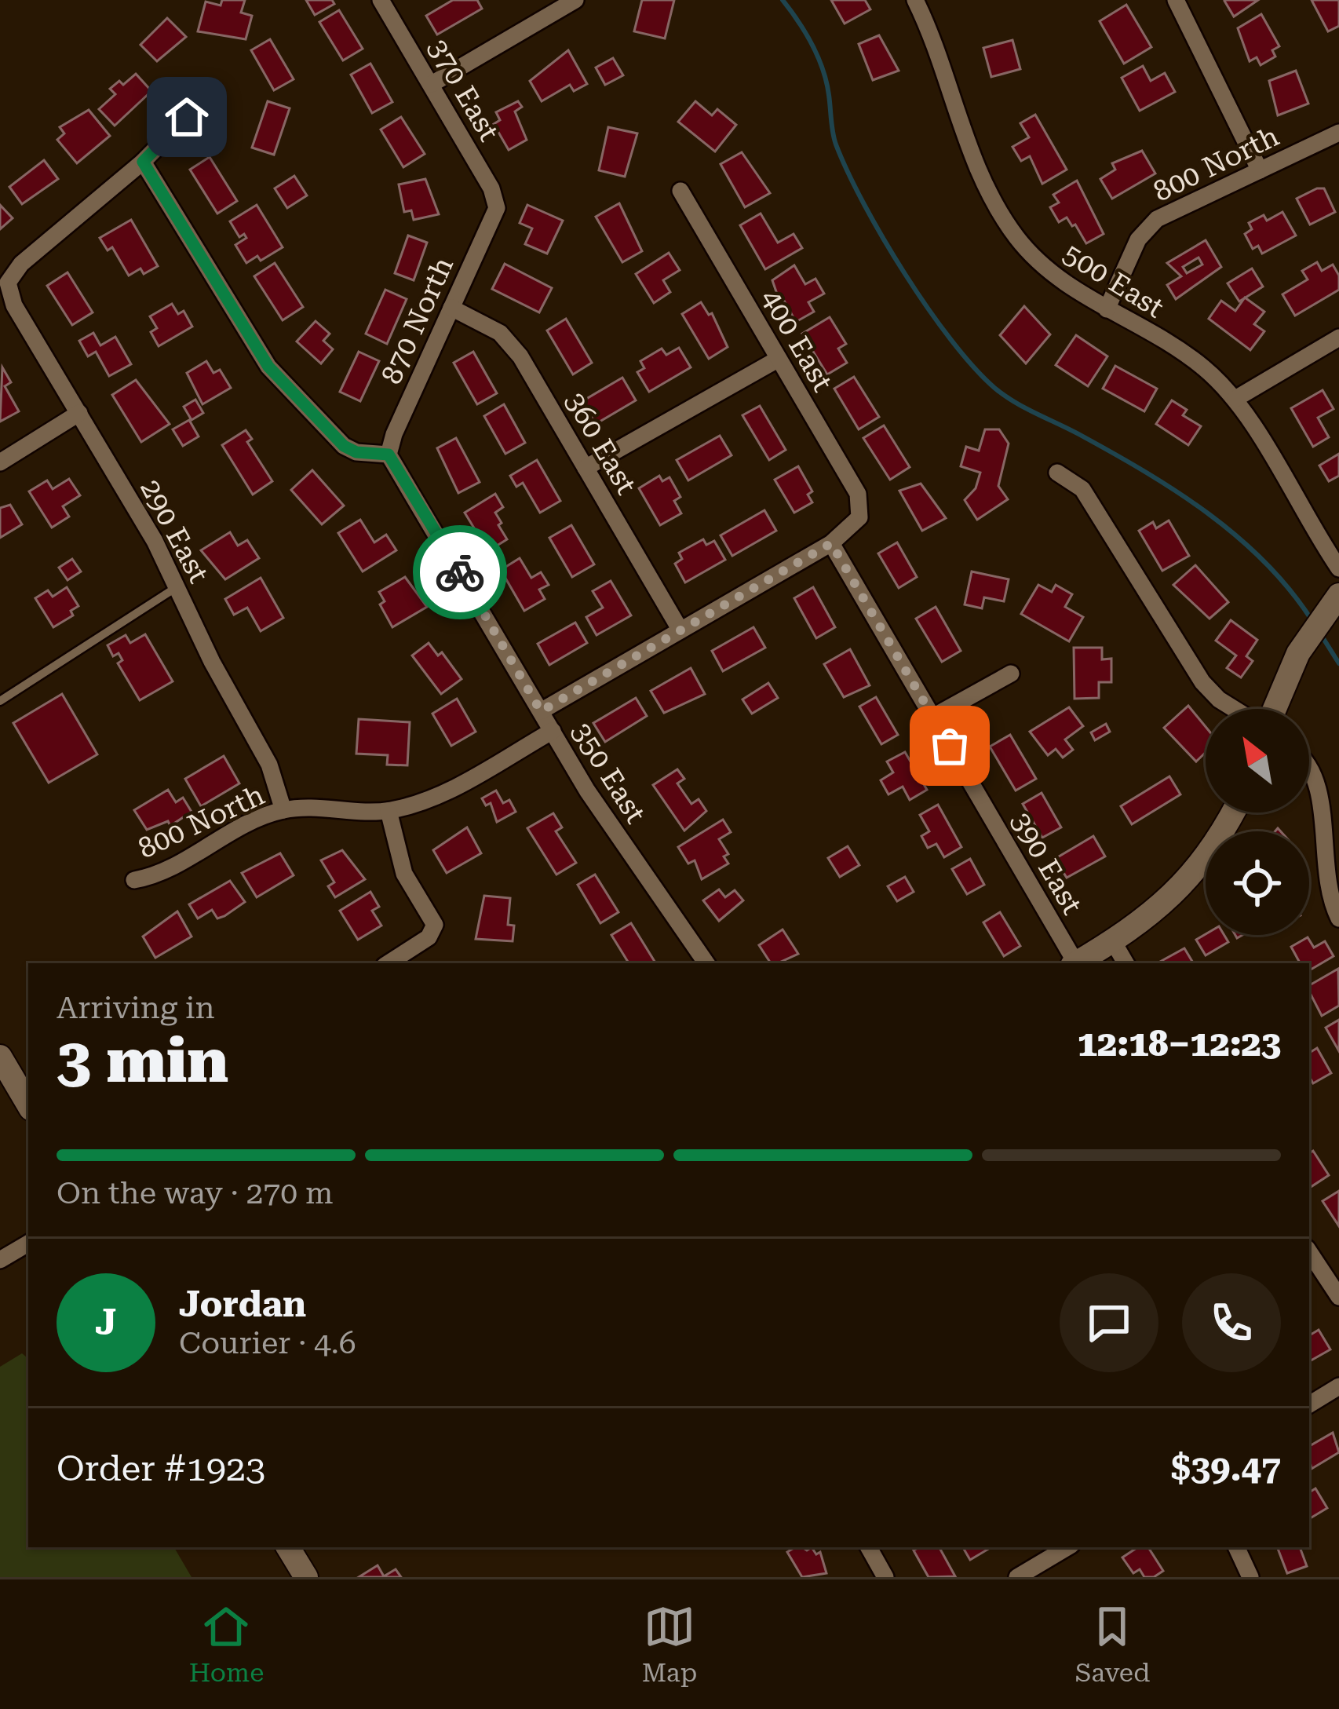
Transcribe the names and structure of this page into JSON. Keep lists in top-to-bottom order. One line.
{"streets":{"street":["370 East","800 North","500 East","870 North","400 East","360 East","290 East","350 East","390 East"]},"crossings":[["370 East","870 North"],["800 North","500 East"],["800 North","290 East"],["800 North","350 East"],["870 North","360 East"],["870 North","350 East"],["400 East","390 East"]],"north":"top left","page":{"heading":["3 min","Arriving in","12:18–12:23"],"panel":["Jordan","Courier · 4.6","Order #1923","$39.47"],"bar":"On the way · 270 m","round":"J","tabs":["Home","Map","Saved"]}}
